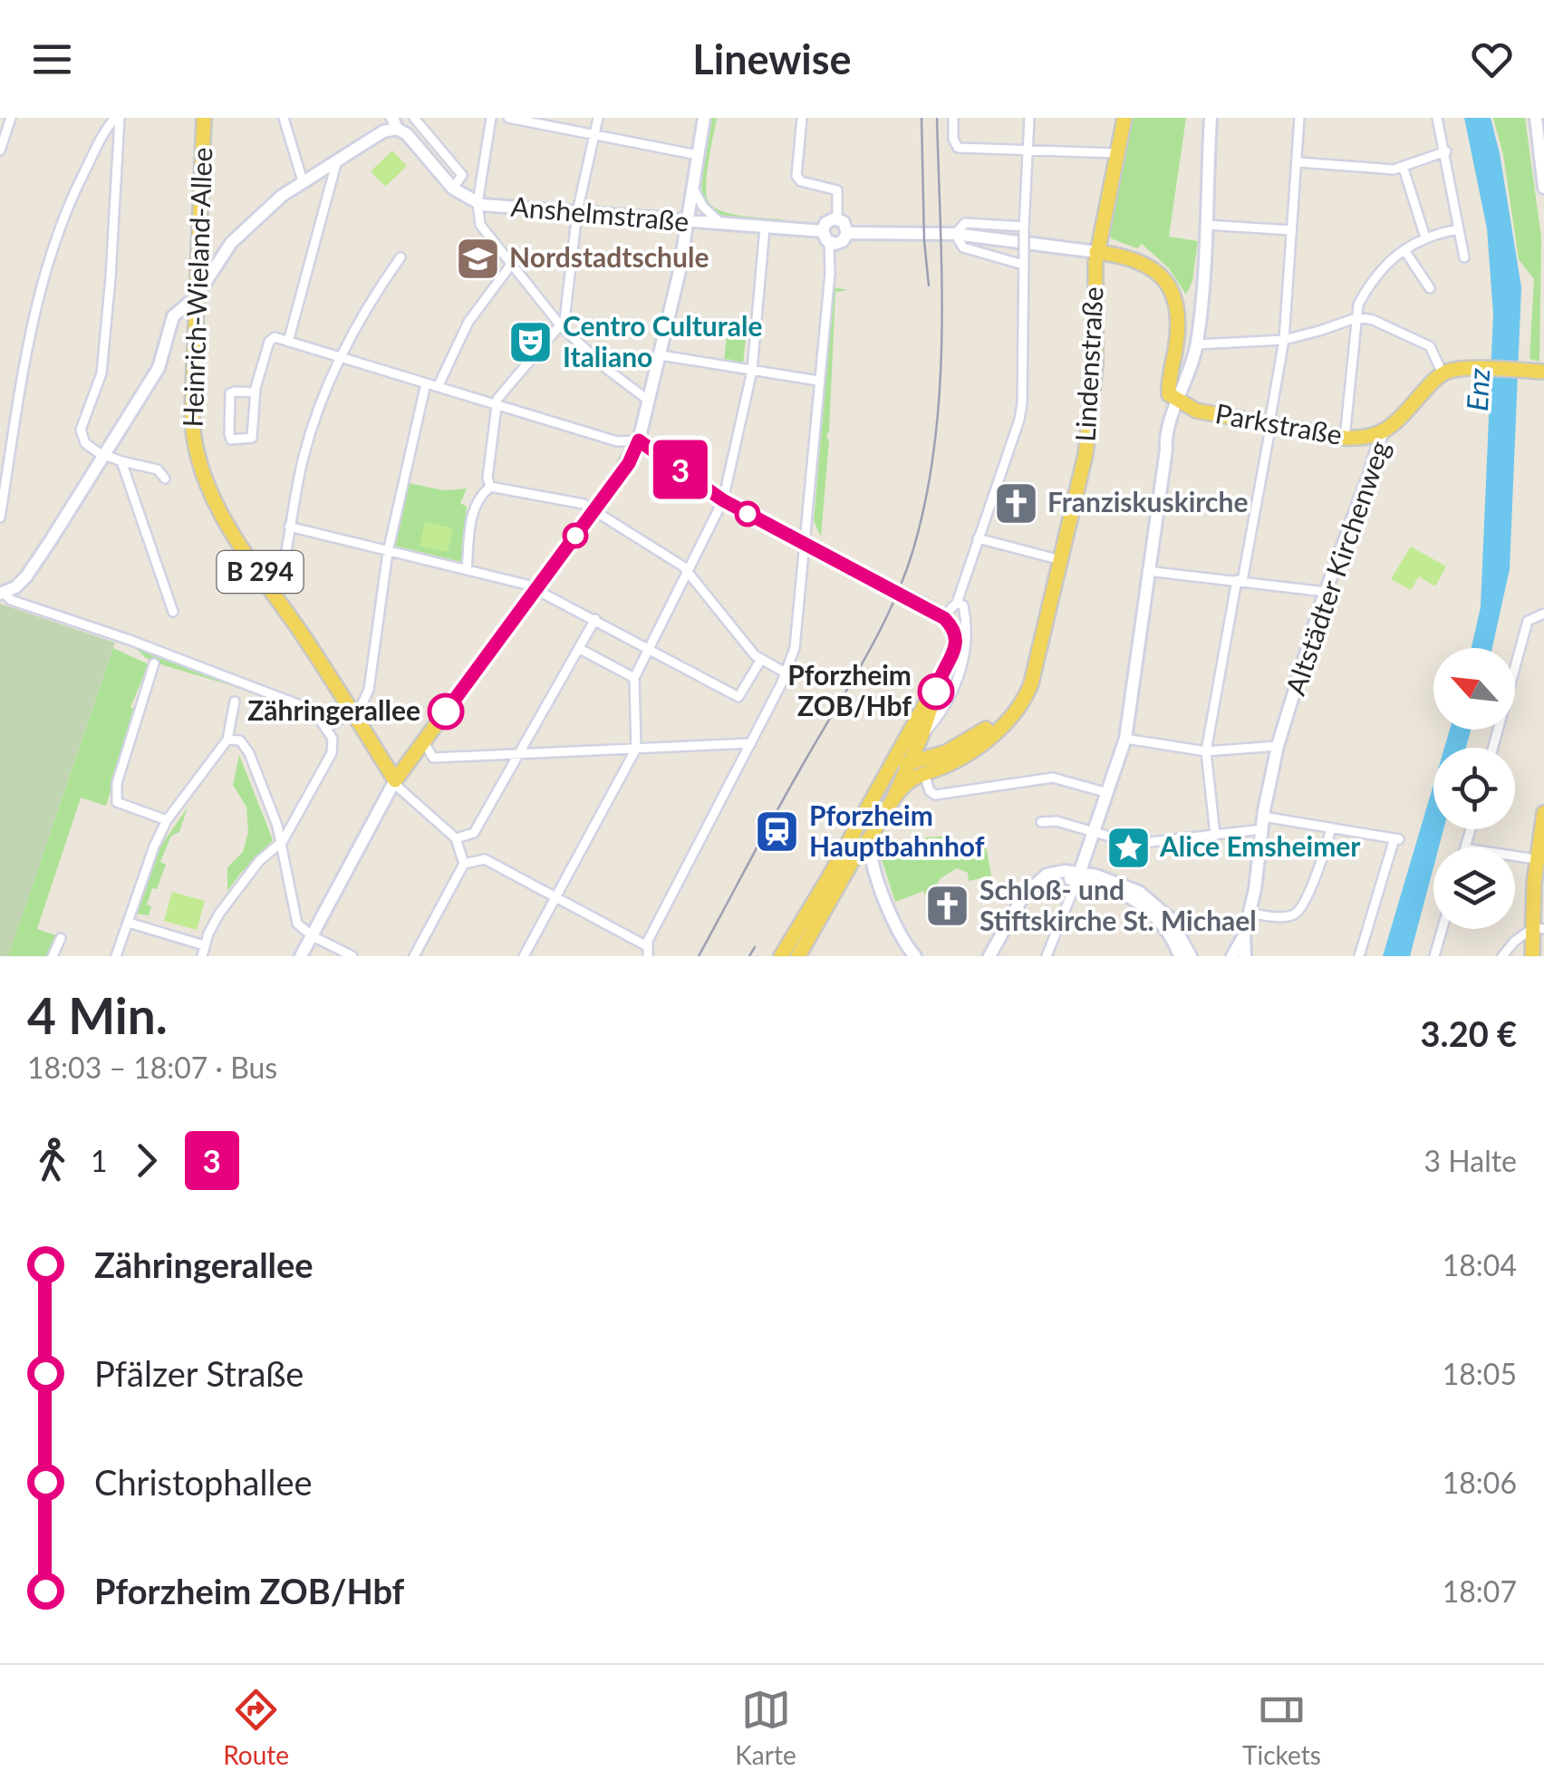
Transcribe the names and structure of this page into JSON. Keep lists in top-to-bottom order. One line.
{"streets":{"main road":["Anshelmstraße","Heinrich-Wieland-Allee","Lindenstraße","Parkstraße","Altstädter Kirchenweg","B 294"]},"crossings":[["Anshelmstraße","Lindenstraße"],["Anshelmstraße","Parkstraße"],["Lindenstraße","Parkstraße"],["Parkstraße","Altstädter Kirchenweg"]],"water":["Enz"],"places":{"school or university":["Nordstadtschule"],"theatre":["Centro Culturale Italiano"],"church":["Franziskuskirche","Schloß- und Stiftskirche St. Michael"],"other":["Pforzheim ZOB/Hbf","Zähringerallee"],"station":["Pforzheim Hauptbahnhof"],"place":["Alice Emsheimer"]},"lines":["bus line 3"],"north":"top left","page":{"header":"Linewise","on_map":"3","heading":["4 Min.","18:03 – 18:07 · Bus","3.20 €"],"legs":["1","3","3 Halte"],"list":[{"name":"Zähringerallee","value":"18:04"},{"name":"Pfälzer Straße","value":"18:05"},{"name":"Christophallee","value":"18:06"},{"name":"Pforzheim ZOB/Hbf","value":"18:07"}],"tabs":["Route","Karte","Tickets"]}}
